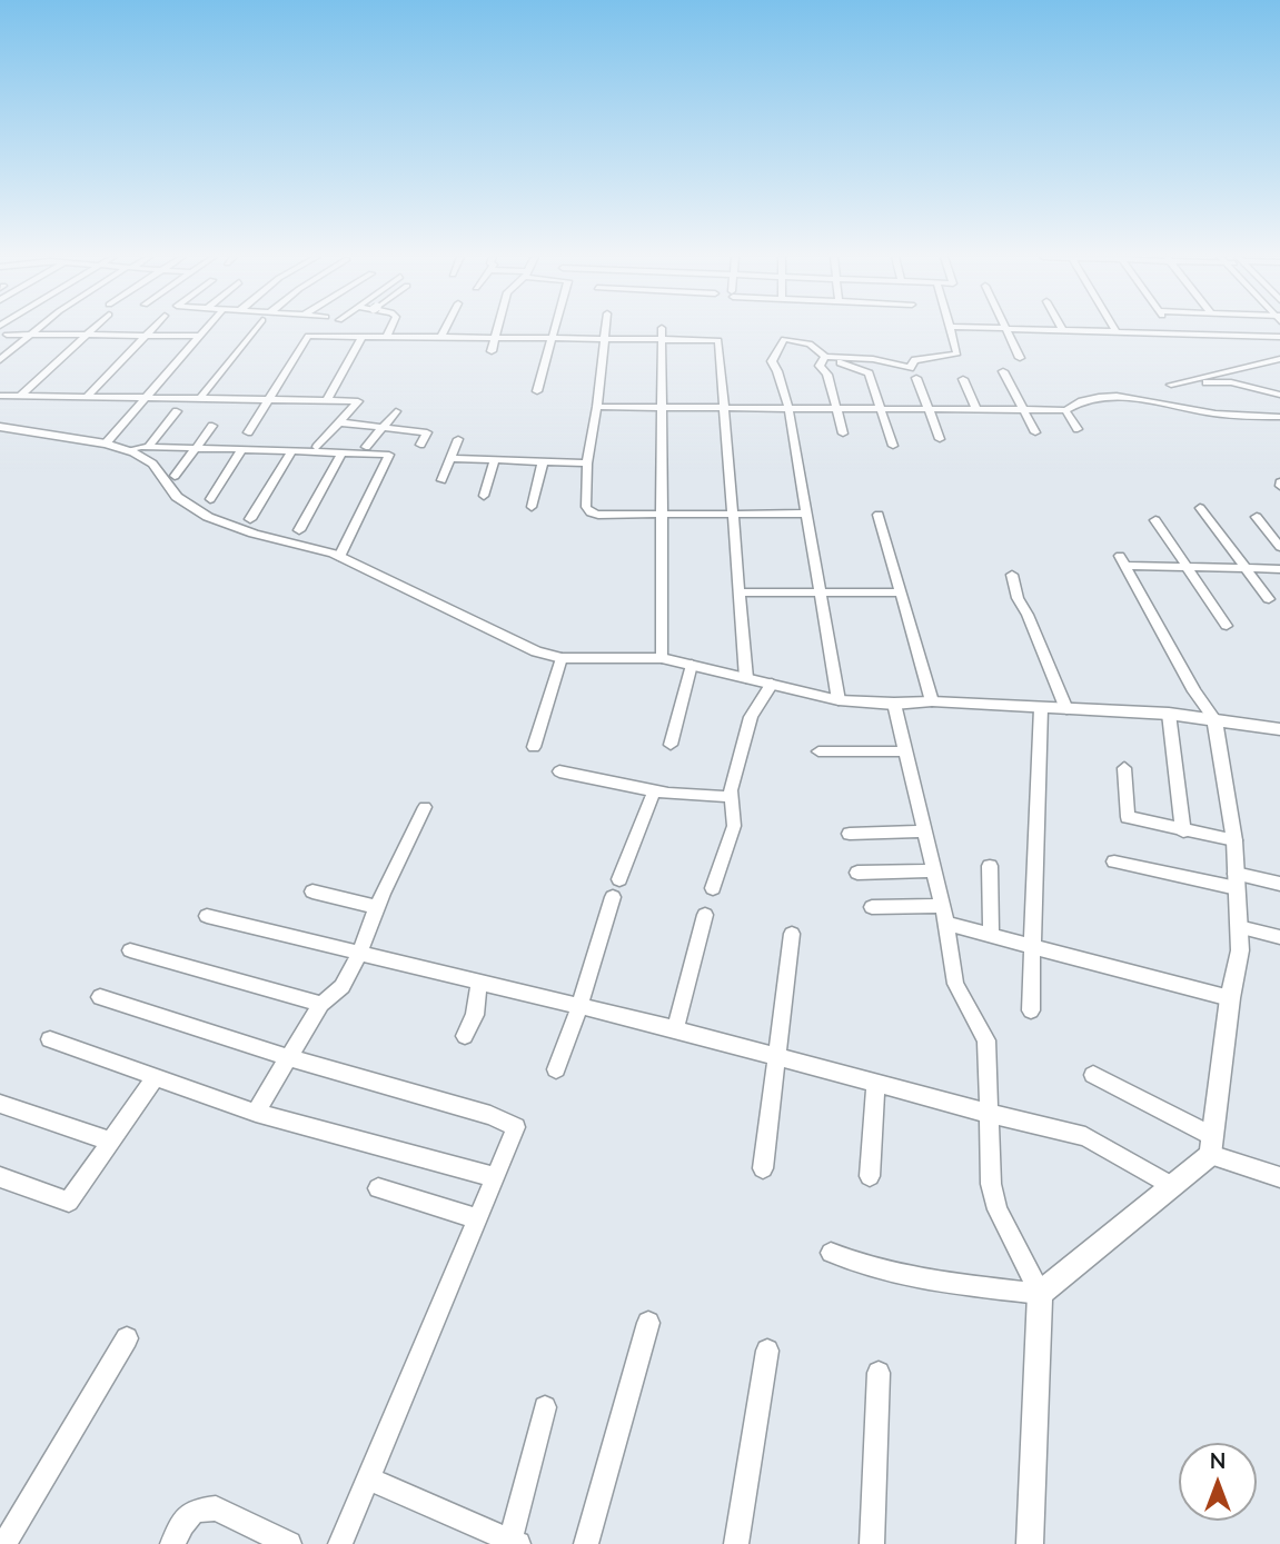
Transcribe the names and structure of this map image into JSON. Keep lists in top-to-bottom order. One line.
{"north":"top"}
